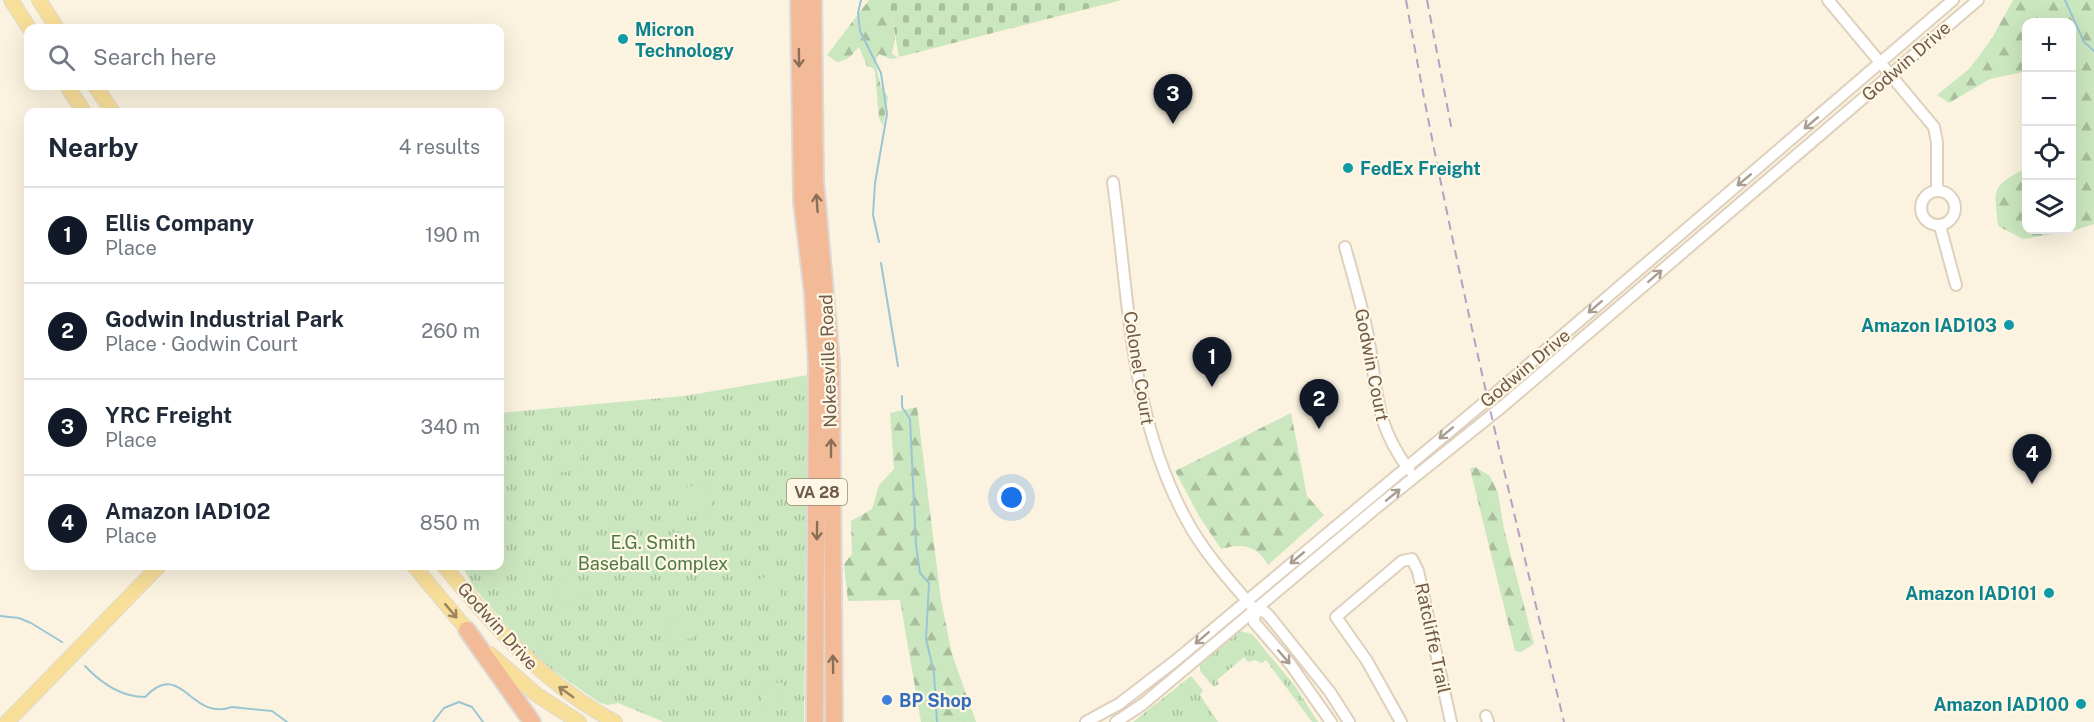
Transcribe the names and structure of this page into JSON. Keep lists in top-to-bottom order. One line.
{"streets":{"highway":["Nokesville Road","VA 28"],"main road":["Godwin Drive"],"street":["Godwin Court","Colonel Court","Ratcliffe Trail"]},"crossings":[["Godwin Drive","Godwin Court"],["Godwin Drive","Colonel Court"]],"parks":["E.G. Smith Baseball Complex"],"places":["Micron Technology","FedEx Freight","Amazon IAD103","Amazon IAD101","BP Shop","Amazon IAD100"],"page":{"map_buttons":["+","−"],"search":"Search here","pins":["3","1","2","4"],"heading":["Nearby","4 results"],"list":[{"mark":"1","name":"Ellis Company","note":"Place","value":"190 m"},{"mark":"2","name":"Godwin Industrial Park","note":"Place · Godwin Court","value":"260 m"},{"mark":"3","name":"YRC Freight","note":"Place","value":"340 m"},{"mark":"4","name":"Amazon IAD102","note":"Place","value":"850 m"}]}}
